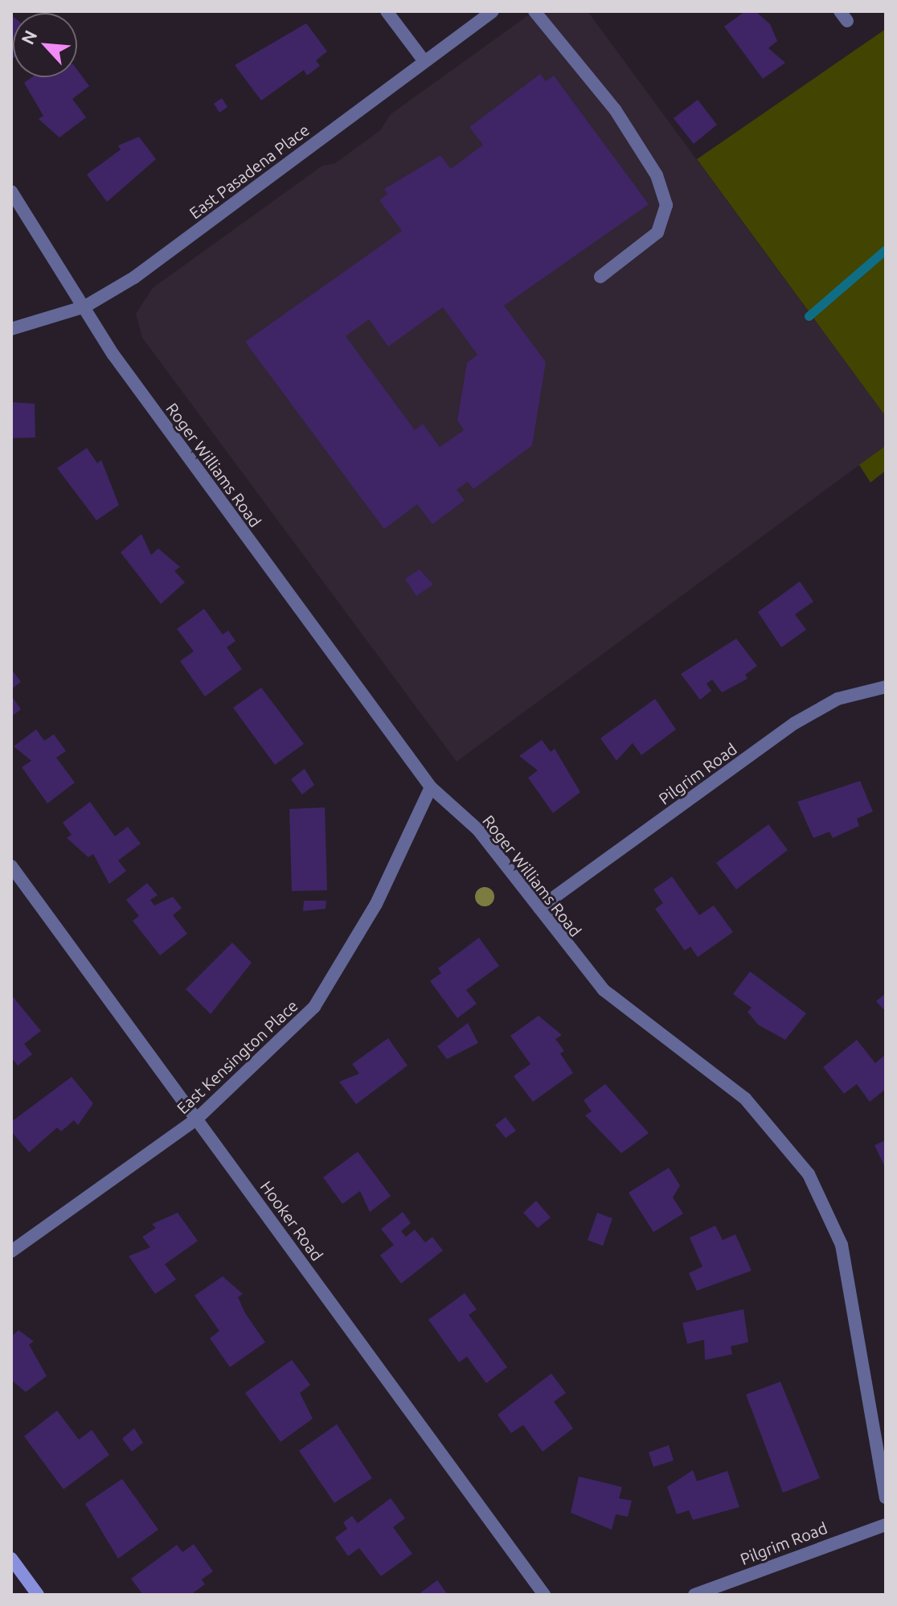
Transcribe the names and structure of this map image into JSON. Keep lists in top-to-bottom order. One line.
{"streets":{"street":["East Pasadena Place","Roger Williams Road","Pilgrim Road","East Kensington Place","Hooker Road"]},"crossings":[["East Pasadena Place","Roger Williams Road"],["Roger Williams Road","Pilgrim Road"],["Roger Williams Road","East Kensington Place"],["East Kensington Place","Hooker Road"]],"north":"top left"}
